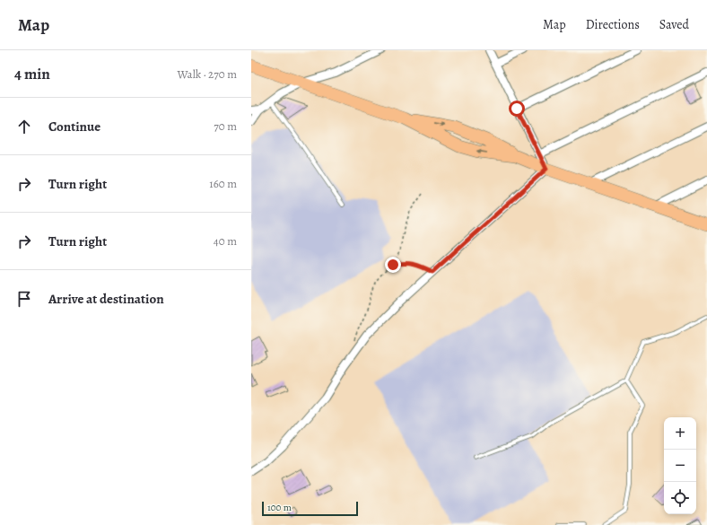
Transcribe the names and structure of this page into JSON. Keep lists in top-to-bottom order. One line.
{"scale_bar":"100 m","page":{"header":"Map","nav":["Map","Directions","Saved"],"heading":["4 min","Walk · 270 m"],"list":[["Continue","70 m"],["Turn right","160 m"],["Turn right","40 m"],"Arrive at destination"],"map_buttons":["+","−"],"scale":"100 m"}}
